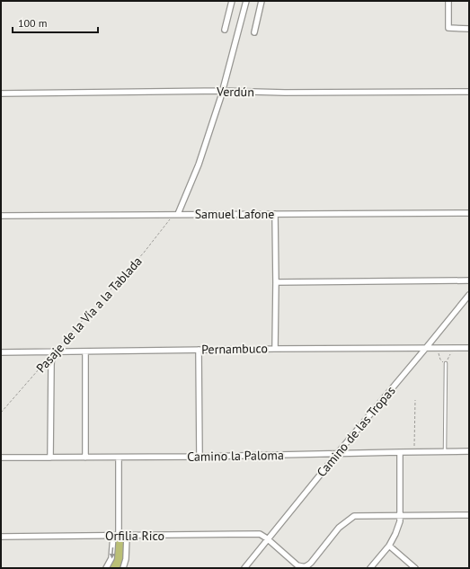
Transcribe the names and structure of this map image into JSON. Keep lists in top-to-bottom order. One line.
{"streets":{"street":["Verdún","Samuel Lafone","Pernambuco","Camino de las Tropas","Camino la Paloma","Orfilia Rico"],"path":["Pasaje de la Vía a la Tablada"]},"crossings":[["Samuel Lafone","Pasaje de la Vía a la Tablada"],["Pasaje de la Vía a la Tablada","Pernambuco"],["Pernambuco","Camino de las Tropas"],["Camino de las Tropas","Camino la Paloma"],["Camino de las Tropas","Orfilia Rico"]],"scale_bar":"100 m"}
